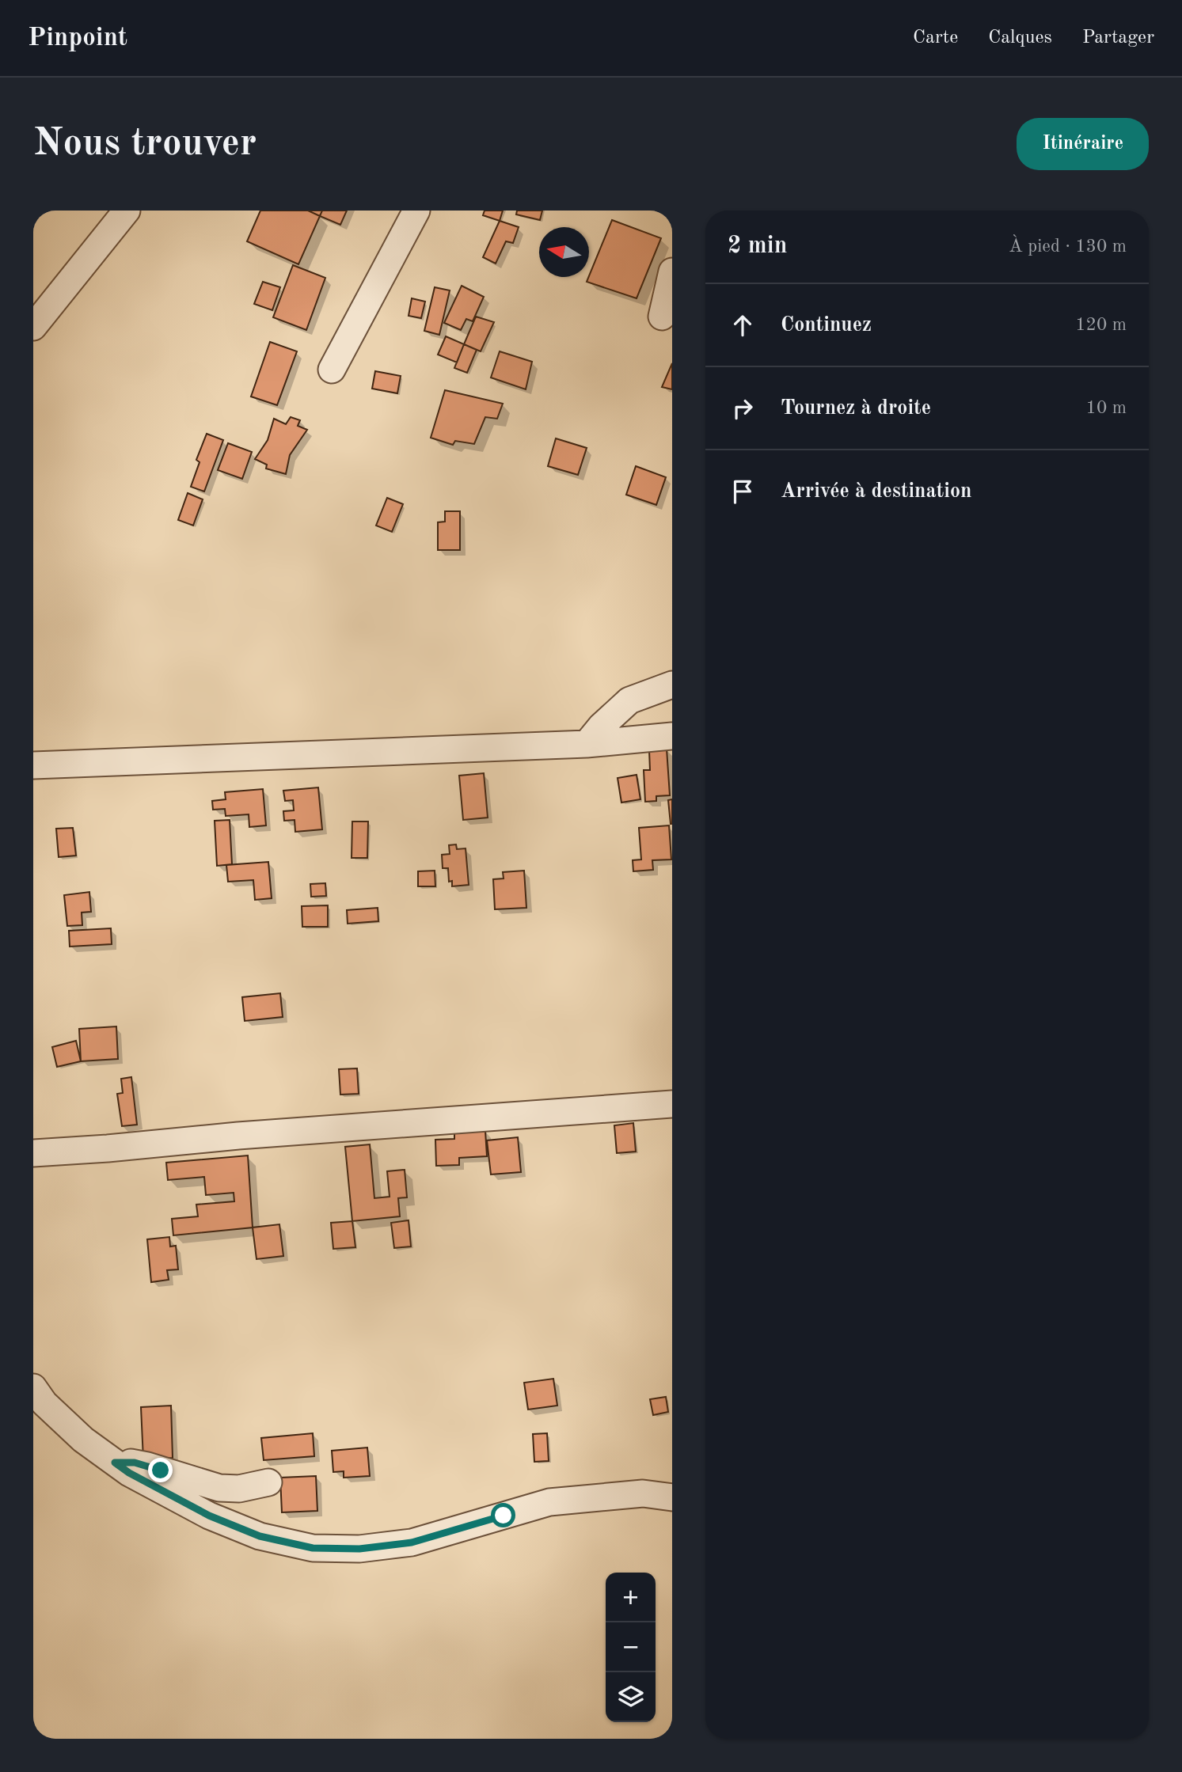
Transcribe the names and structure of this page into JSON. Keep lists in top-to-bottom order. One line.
{"north":"left","page":{"header":"Pinpoint","nav":["Carte","Calques","Partager"],"buttons":"Itinéraire","title":"Nous trouver","heading":["2 min","À pied · 130 m"],"list":[["Continuez","120 m"],["Tournez à droite","10 m"],"Arrivée à destination"],"map_buttons":["+","−"]}}
